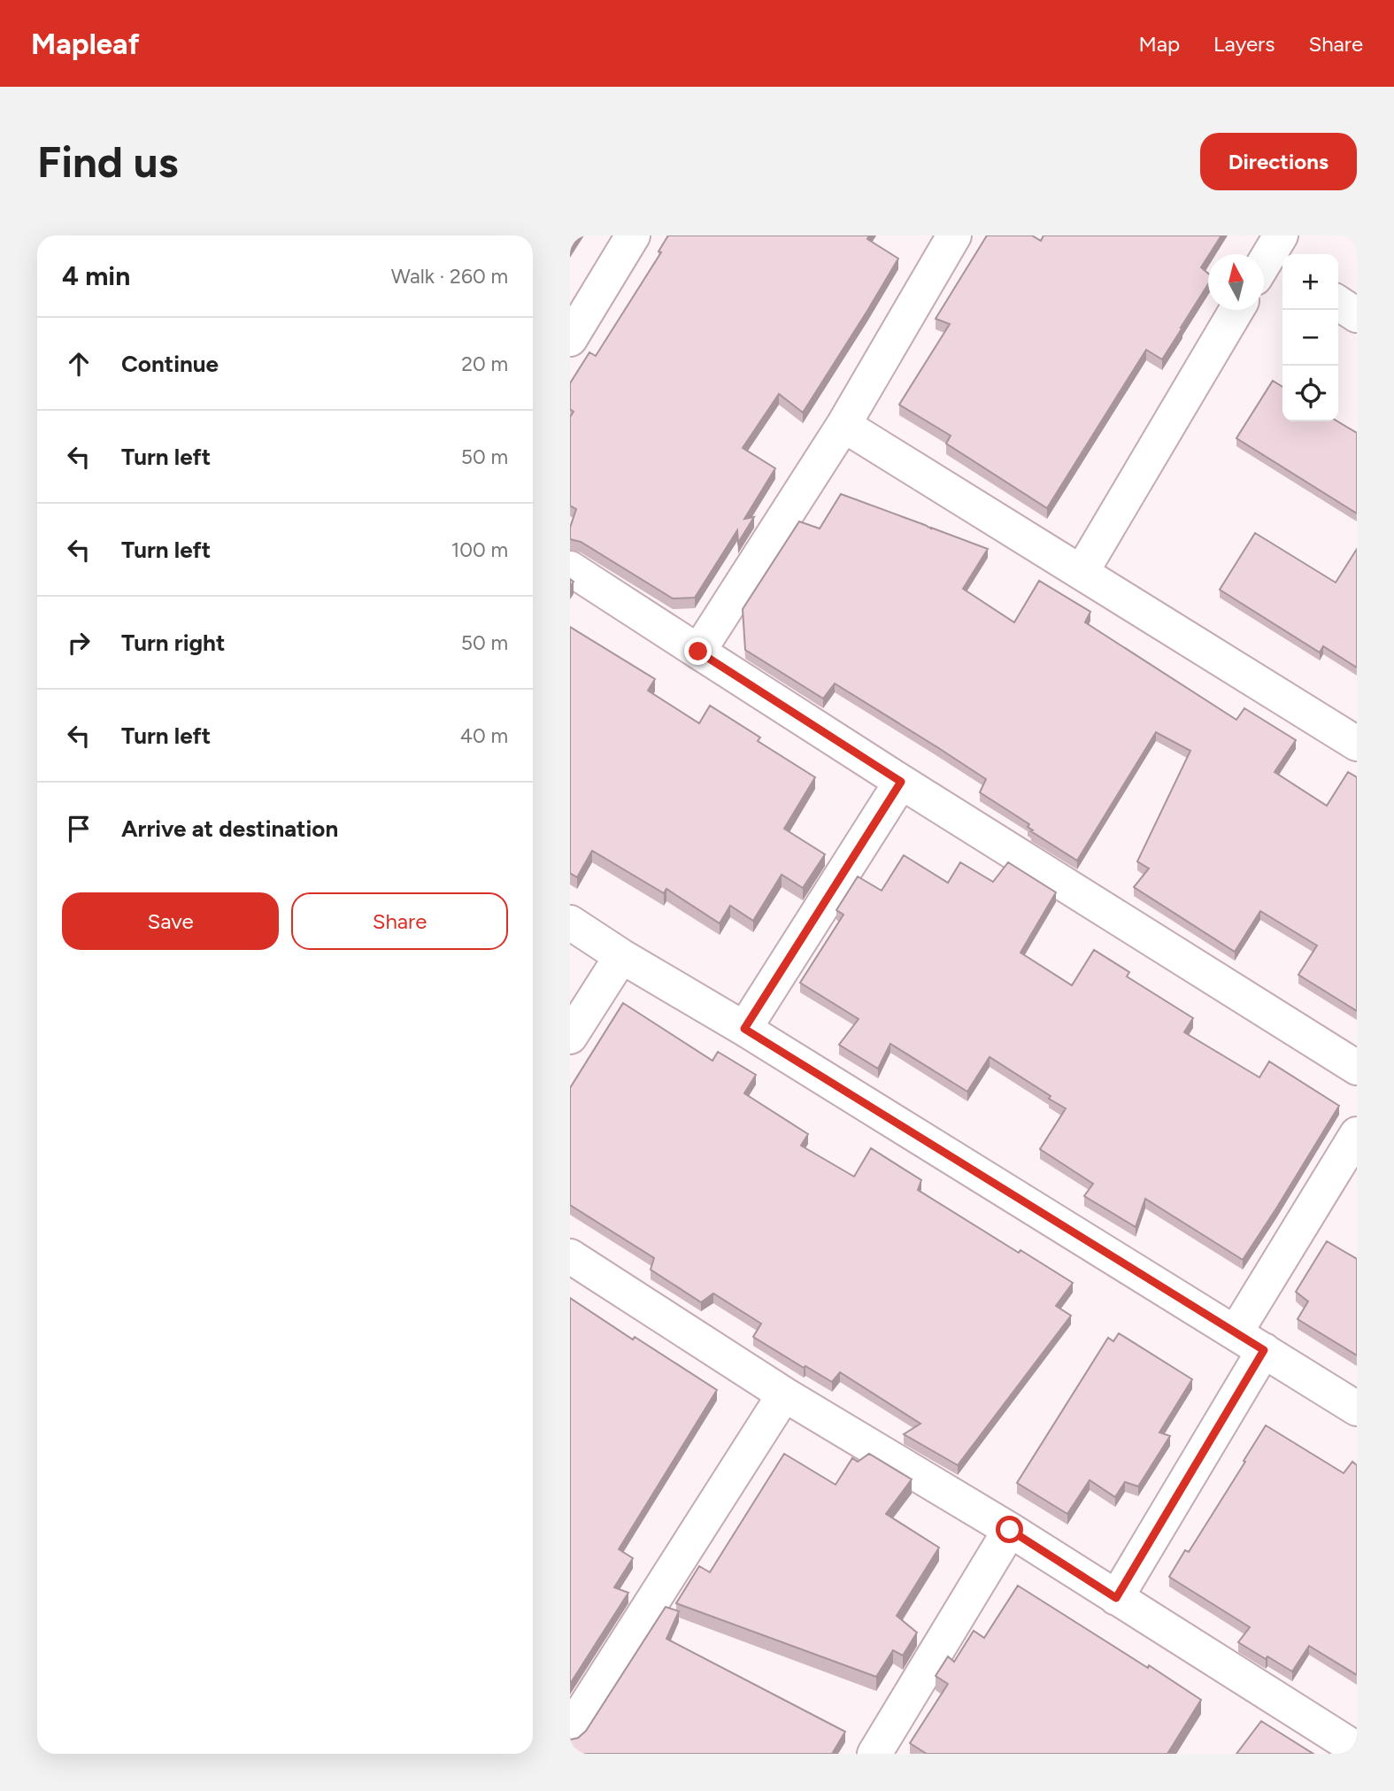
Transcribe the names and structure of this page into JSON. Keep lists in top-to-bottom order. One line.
{"north":"top","page":{"header":"Mapleaf","nav":["Map","Layers","Share"],"buttons":["Directions",["Save","Share"]],"title":"Find us","heading":["4 min","Walk · 260 m"],"map_buttons":["+","−"],"list":[["Continue","20 m"],["Turn left","50 m"],["Turn left","100 m"],["Turn right","50 m"],["Turn left","40 m"],"Arrive at destination"]}}
